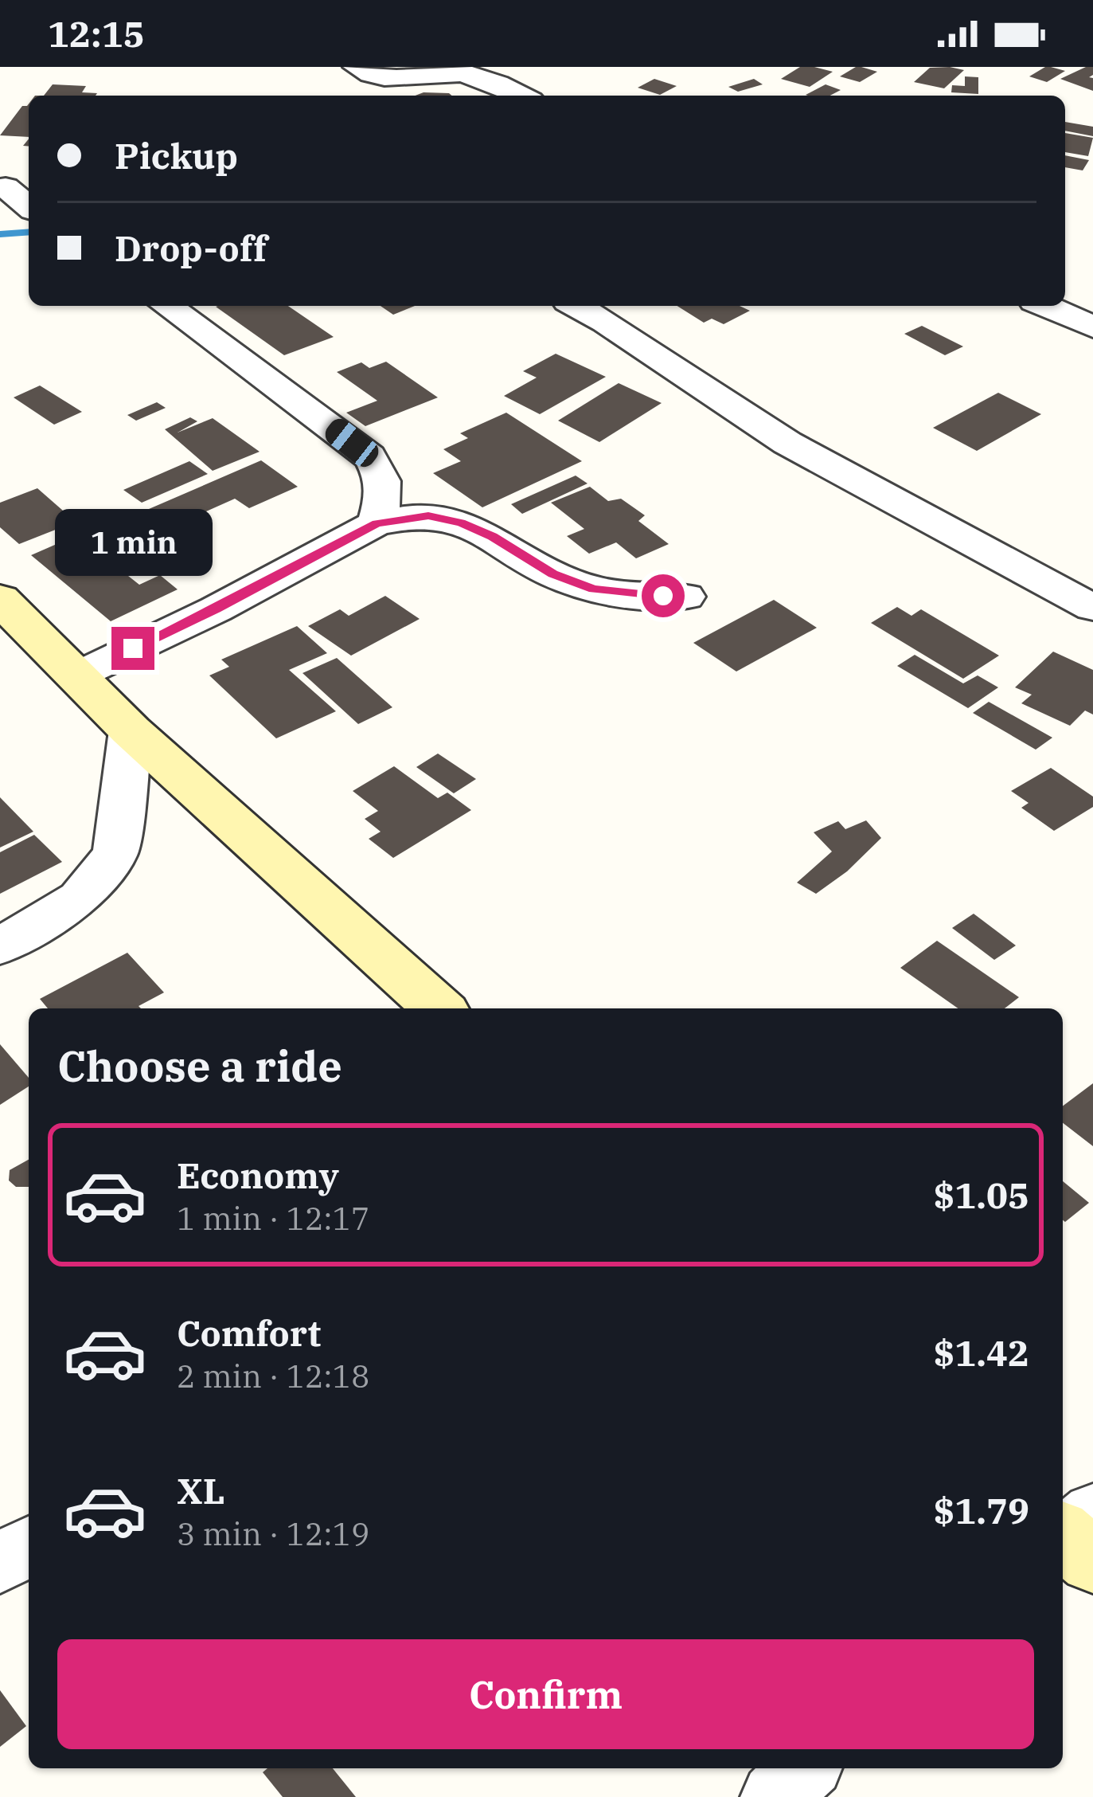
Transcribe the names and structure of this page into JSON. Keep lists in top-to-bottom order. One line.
{"page":{"status":"12:15","banner":["Pickup","Drop-off"],"bubble":"1 min","heading":"Choose a ride","list":[{"name":"Economy","note":"1 min · 12:17","value":"$1.05"},{"name":"Comfort","note":"2 min · 12:18","value":"$1.42"},{"name":"XL","note":"3 min · 12:19","value":"$1.79"}],"buttons":"Confirm"}}
